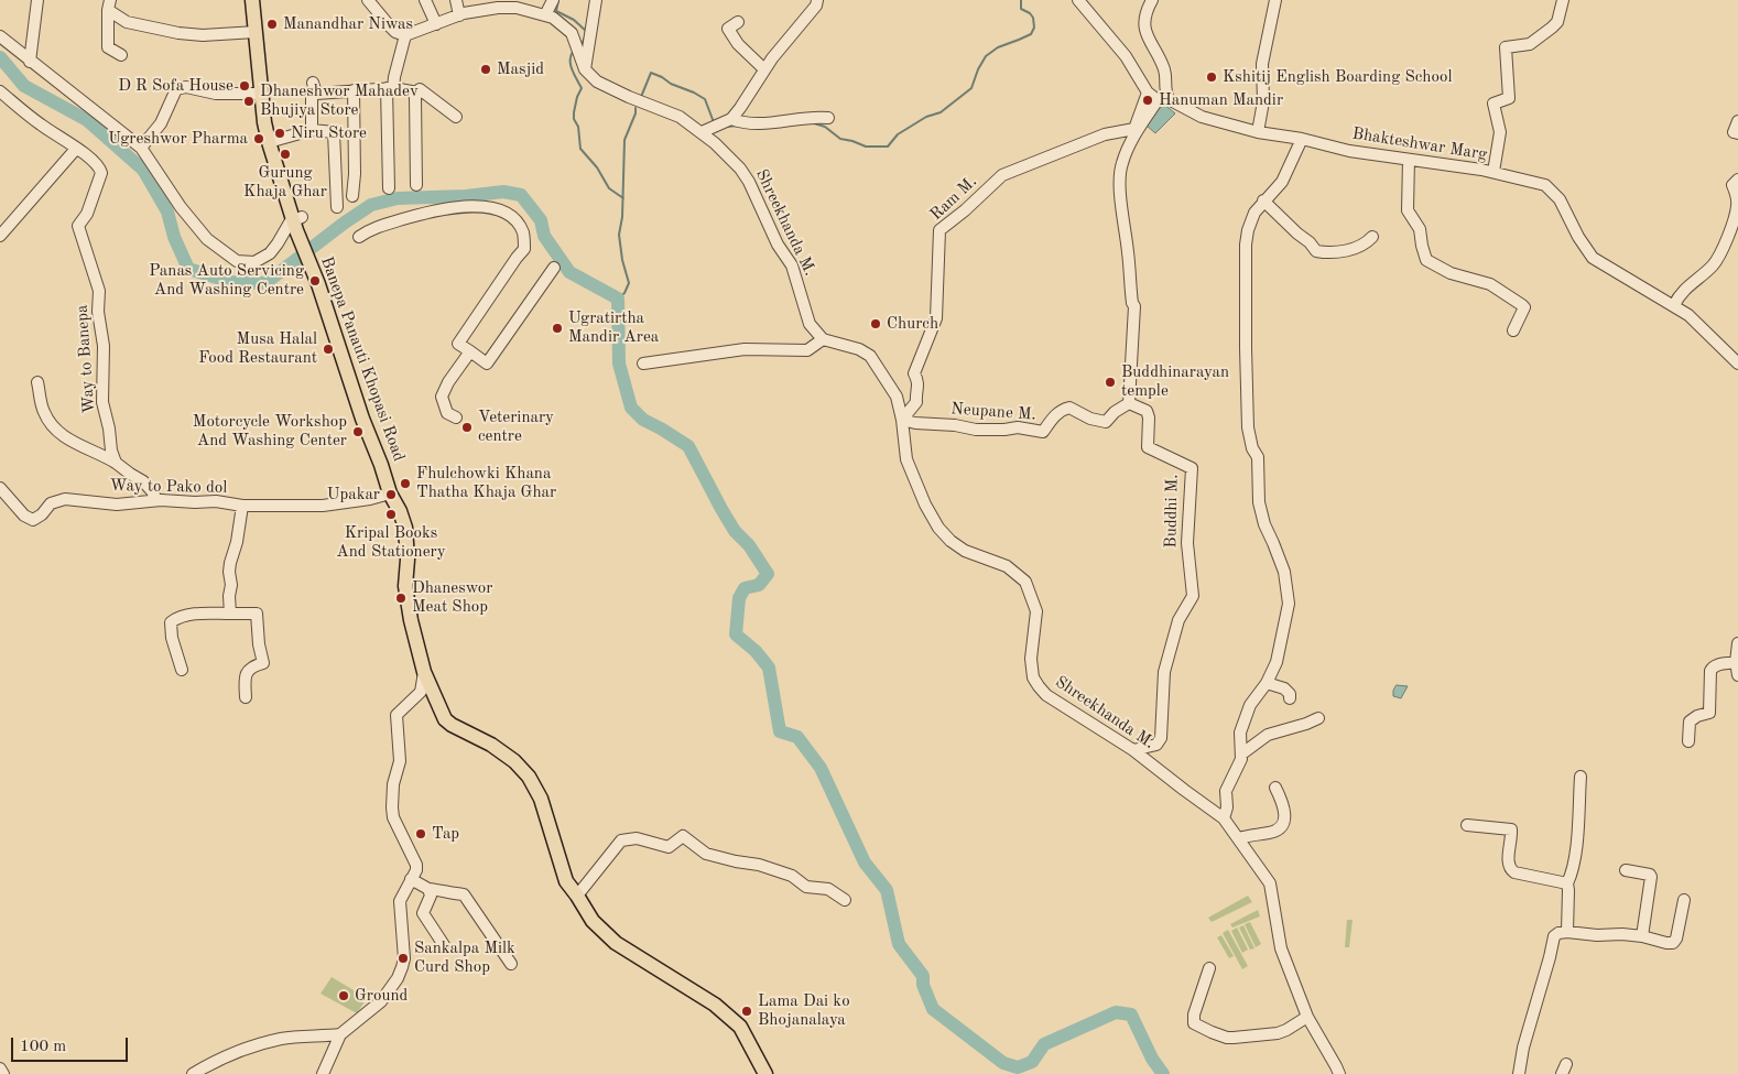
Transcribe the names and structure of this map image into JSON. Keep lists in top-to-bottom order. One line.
{"streets":{"main road":["Banepa Panauti Khopasi Road"],"street":["Bhakteshwar Marg","Ram M.","Shreekhanda M.","Way to Banepa","Neupane M.","Way to Pako dol","Buddhi M."]},"crossings":[["Bhakteshwar Marg","Ram M."],["Ram M.","Shreekhanda M."],["Ram M.","Neupane M."],["Shreekhanda M.","Neupane M."],["Shreekhanda M.","Buddhi M."],["Banepa Panauti Khopasi Road","Way to Pako dol"],["Neupane M.","Buddhi M."]],"places":["Manandhar Niwas","Masjid","Kshitij English Boarding School","D R Sofa House","Hanuman Mandir","Dhaneshwor Mahadev Bhujiya Store","Niru Store","Ugreshwor Pharma","Gurung Khaja Ghar","Panas Auto Servicing And Washing Centre","Church","Ugratirtha Mandir Area","Musa Halal Food Restaurant","Buddhinarayan temple","Veterinary centre","Motorcycle Workshop And Washing Center","Fhulchowki Khana Thatha Khaja Ghar","Upakar","Kripal Books And Stationery","Dhaneswor Meat Shop","Tap","Sankalpa Milk Curd Shop","Ground","Lama Dai ko Bhojanalaya"],"scale_bar":"100 m"}
